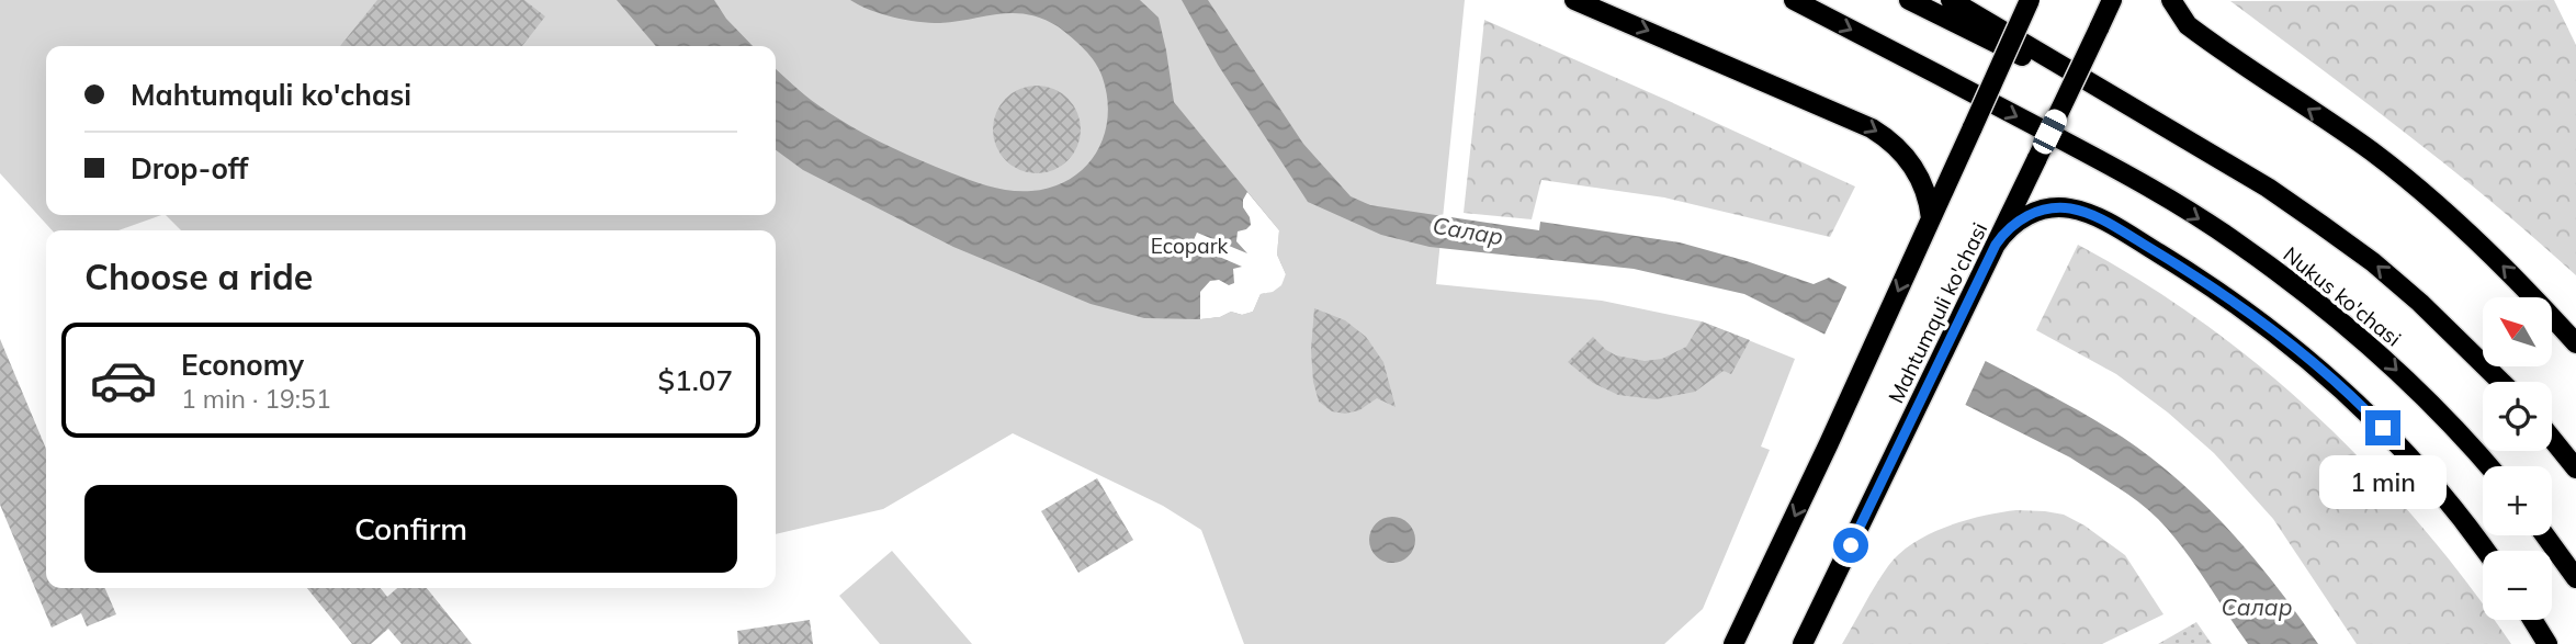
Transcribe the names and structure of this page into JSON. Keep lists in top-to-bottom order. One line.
{"streets":{"main road":["Nukus ko'chasi","Mahtumquli ko'chasi"]},"water":["Салар"],"parks":["Ecopark"],"north":"top left","page":{"banner":["Mahtumquli ko'chasi","Drop-off"],"heading":"Choose a ride","map_buttons":["+","−"],"list":[{"name":"Economy","note":"1 min · 19:51","value":"$1.07"}],"bubble":"1 min","buttons":"Confirm"}}
